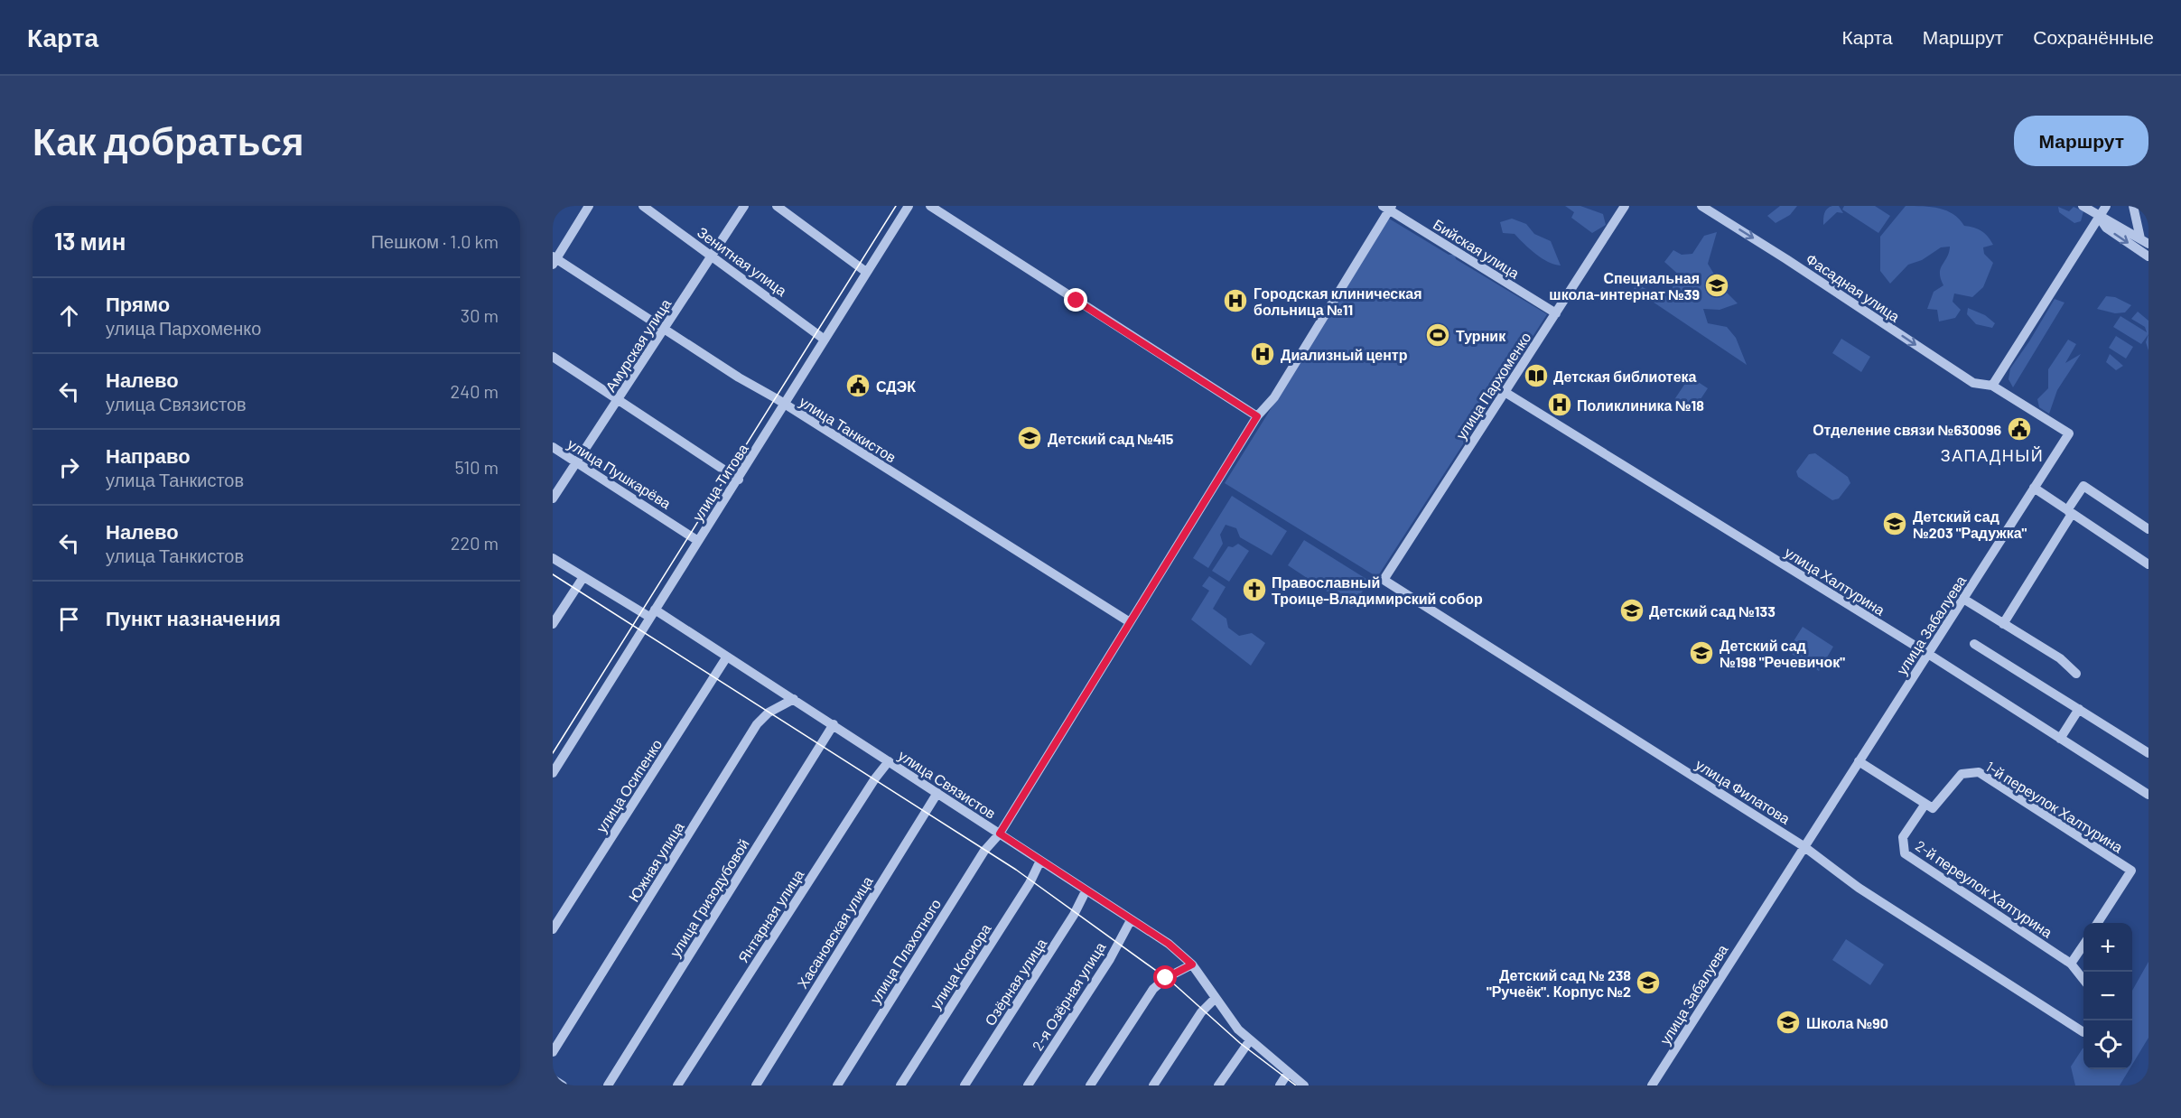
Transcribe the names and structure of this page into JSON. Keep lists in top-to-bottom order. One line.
{"streets":{"street":["Бийская улица","Зенитная улица","Фасадная улица","Амурская улица","улица Пархоменко","улица Танкистов","улица Пушкарёва","улица Титова","улица Халтурина","улица Забалуева","улица Связистов","улица Осипенко","улица Филатова","1-й переулок Халтурина","Южная улица","2-й переулок Халтурина","улица Гризодубовой","Янтарная улица","Хасановская улица","улица Плахотного","улица Косиора","Озёрная улица","2-я Озёрная улица"]},"crossings":[["Бийская улица","улица Пархоменко"],["Зенитная улица","Амурская улица"],["Зенитная улица","улица Титова"],["Фасадная улица","улица Забалуева"],["Амурская улица","улица Танкистов"],["Амурская улица","улица Пушкарёва"],["улица Пархоменко","улица Халтурина"],["улица Пархоменко","улица Филатова"],["улица Танкистов","улица Титова"],["улица Пушкарёва","улица Титова"],["улица Титова","улица Связистов"],["улица Халтурина","улица Забалуева"],["улица Забалуева","улица Филатова"],["улица Связистов","улица Осипенко"],["улица Связистов","Южная улица"],["улица Связистов","улица Гризодубовой"],["улица Связистов","Янтарная улица"],["улица Связистов","Хасановская улица"],["улица Связистов","улица Плахотного"],["улица Связистов","улица Косиора"],["улица Связистов","Озёрная улица"],["улица Связистов","2-я Озёрная улица"],["1-й переулок Халтурина","2-й переулок Халтурина"]],"one_way":["Фасадная улица"],"districts":["ЗАПАДНЫЙ"],"places":{"school or university":["Специальная школа-интернат №39","Детский сад №415","Детский сад №203 \"Радужка\"","Детский сад №133","Детский сад №198 \"Речевичок\"","Детский сад № 238 \"Ручеёк\". Корпус №2","Школа №90"],"hospital":["Городская клиническая больница №11","Диализный центр","Поликлиника №18"],"sports":["Турник"],"library":["Детская библиотека"],"public building":["СДЭК","Отделение связи №630096"],"church":["Православный Троице-Владимирский собор"]},"page":{"header":"Карта","nav":["Карта","Маршрут","Сохранённые"],"buttons":"Маршрут","title":"Как добраться","heading":["13 мин","Пешком · 1.0 km"],"list":[["Прямо","улица Пархоменко","30 m"],["Налево","улица Связистов","240 m"],["Направо","улица Танкистов","510 m"],["Налево","улица Танкистов","220 m"],"Пункт назначения"],"map_buttons":["+","−"]}}
